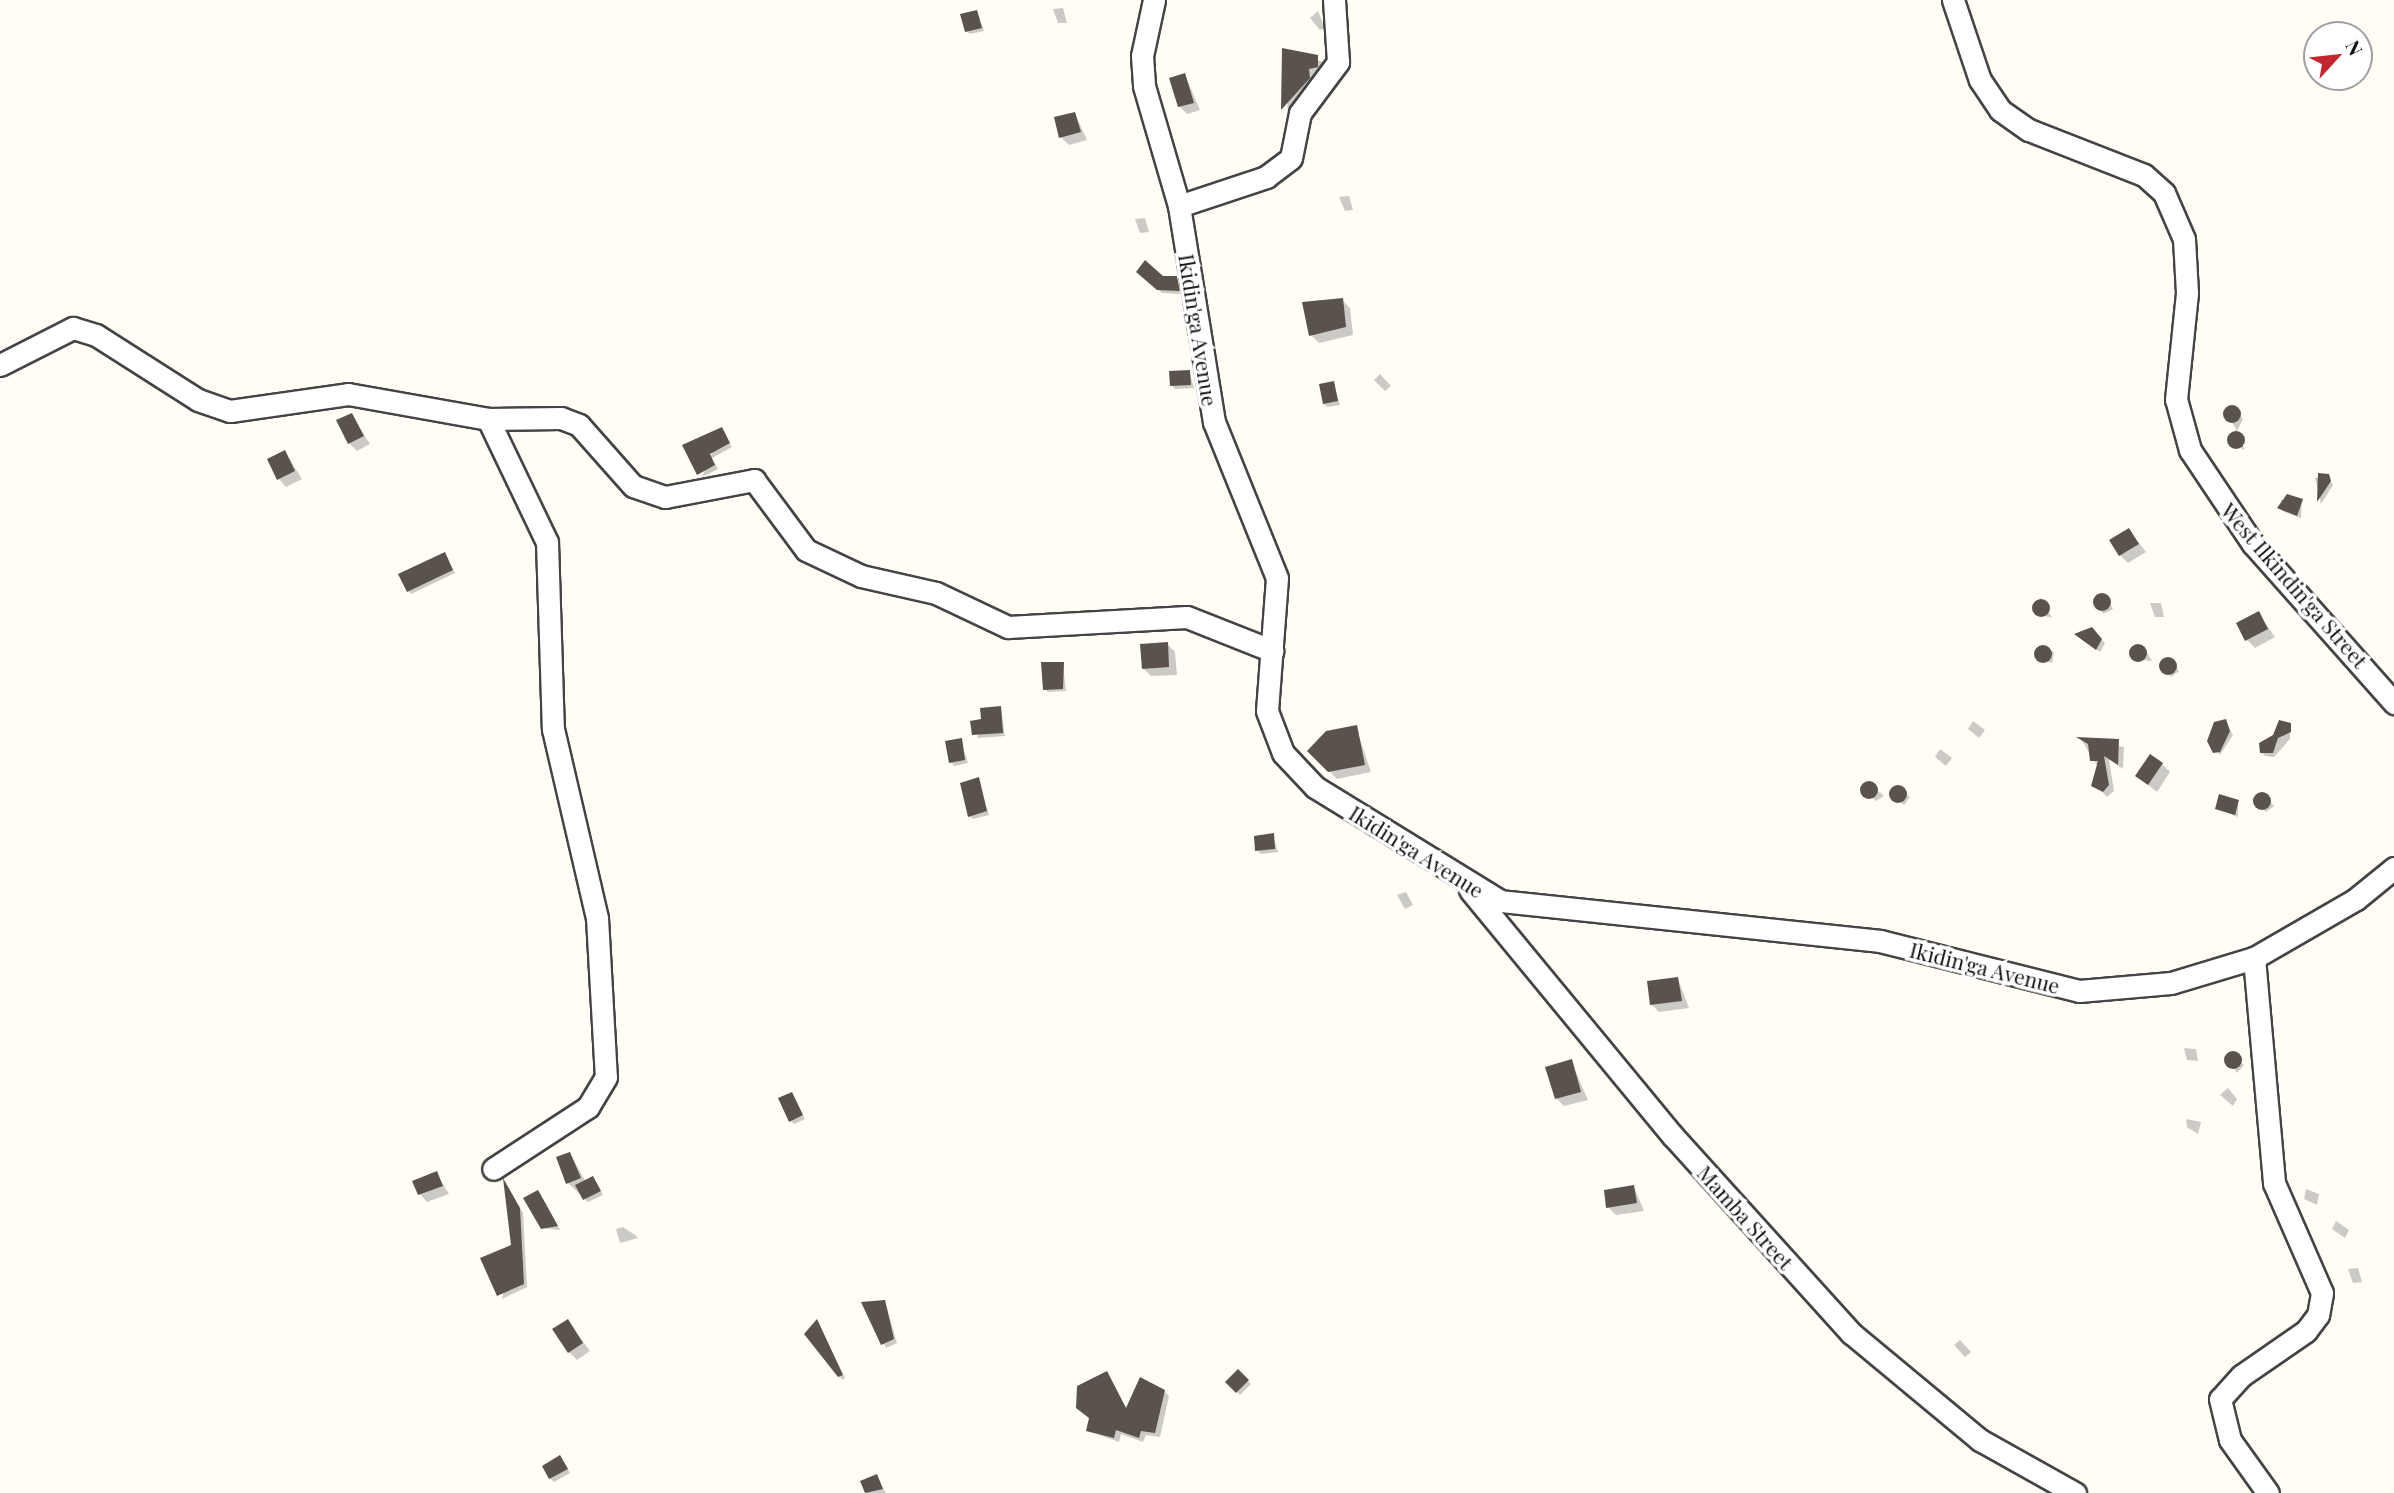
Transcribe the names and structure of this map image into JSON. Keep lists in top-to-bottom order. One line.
{"streets":{"street":["Ikidin'ga Avenue","West Ilkindin'ga Street","Mamba Street"]},"crossings":[["Ikidin'ga Avenue","Mamba Street"]],"north":"top right"}
